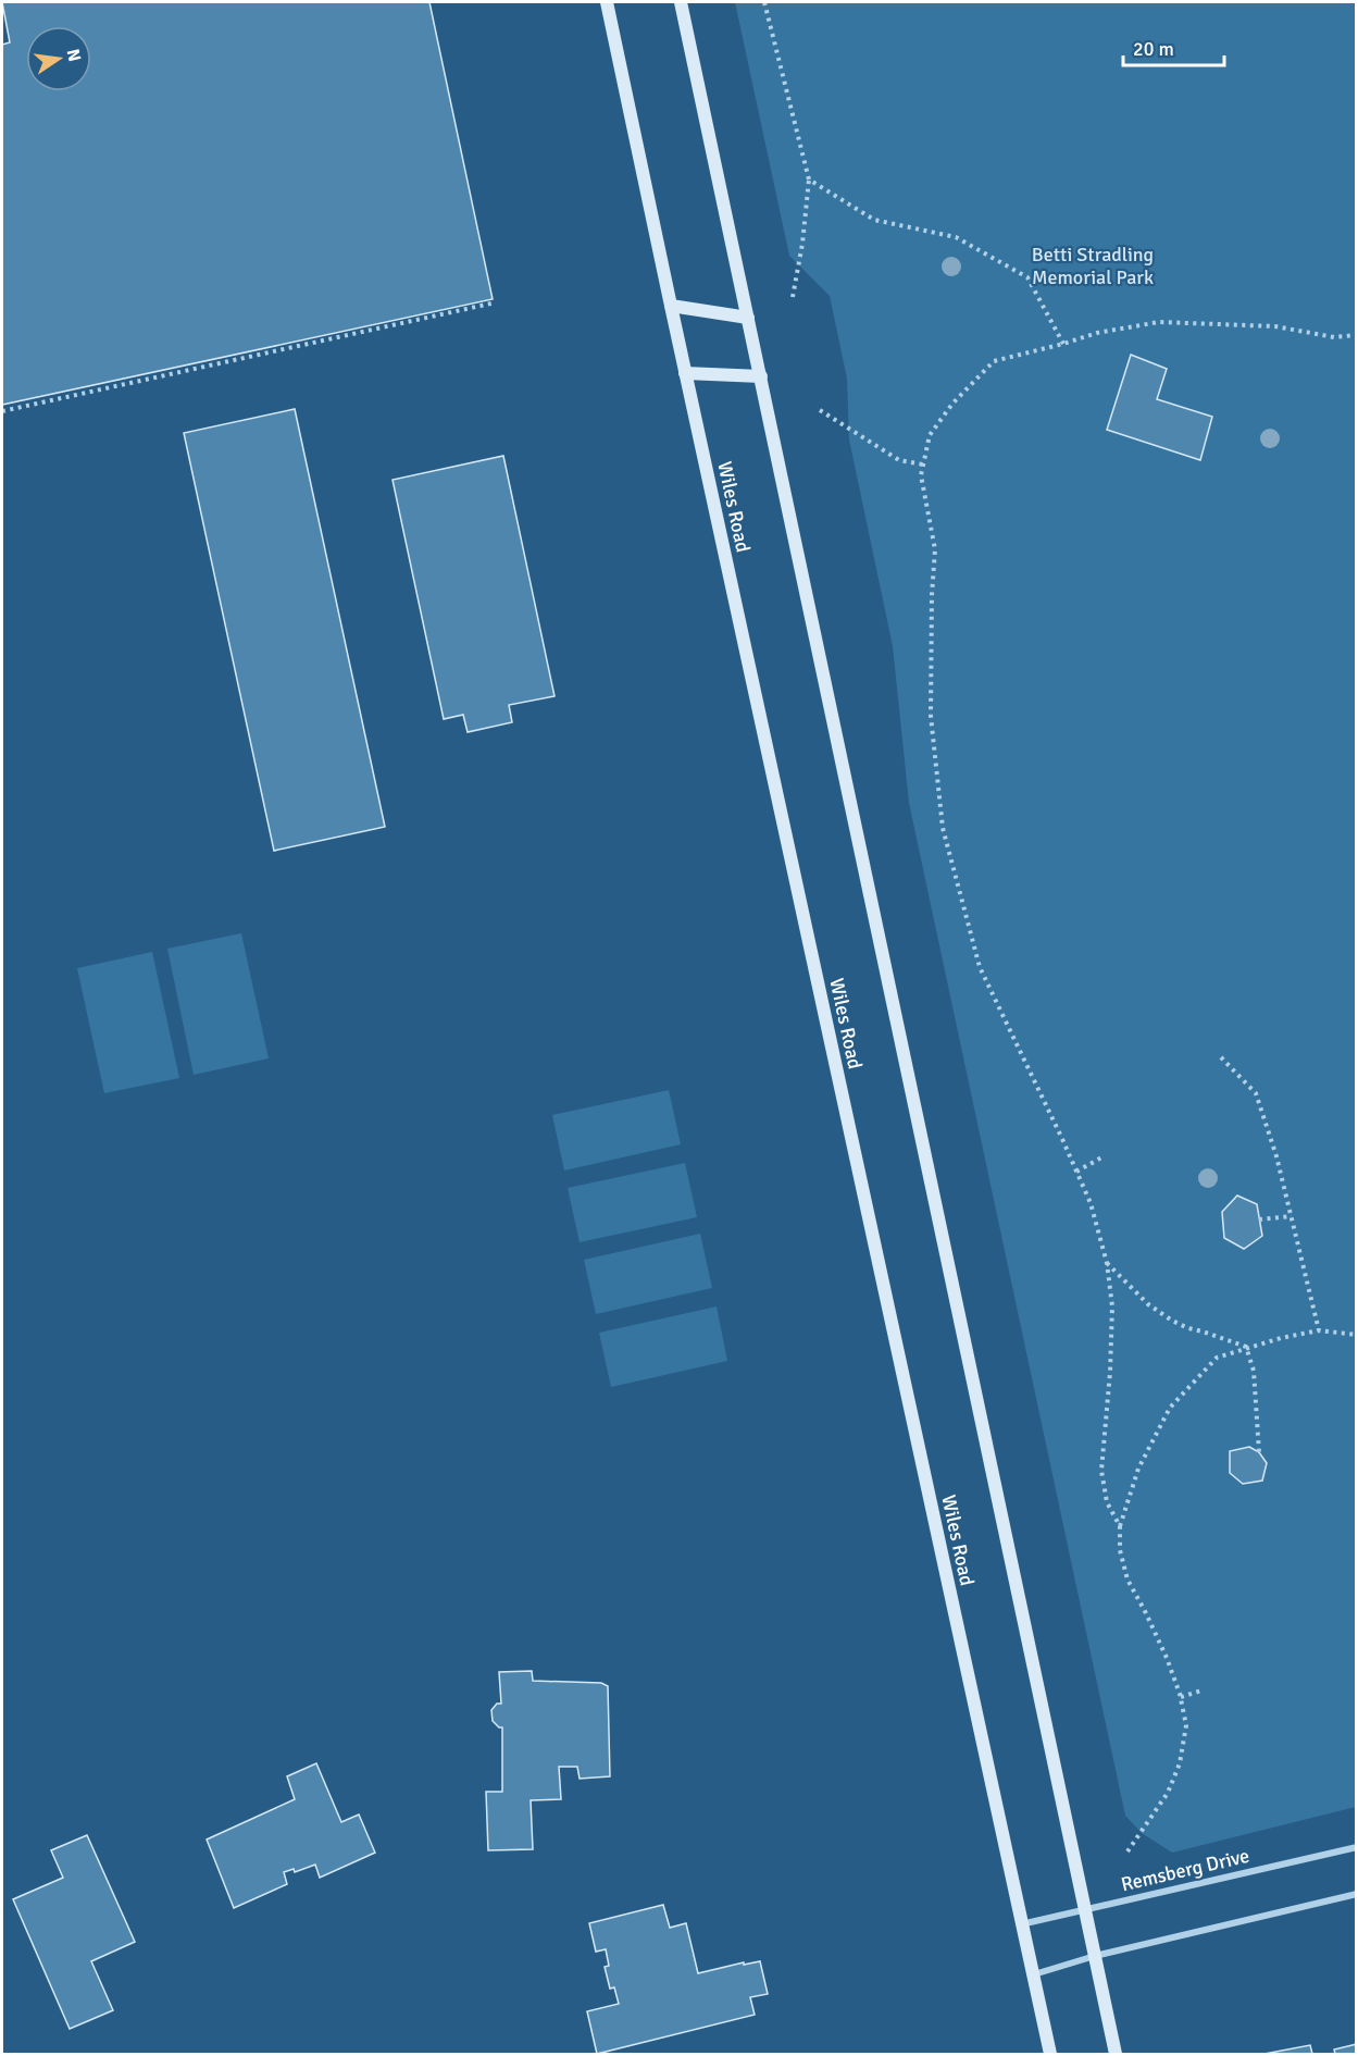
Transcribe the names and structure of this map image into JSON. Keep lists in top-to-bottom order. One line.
{"streets":{"main road":["Wiles Road"],"street":["Remsberg Drive"]},"crossings":[["Wiles Road","Remsberg Drive"]],"parks":["Betti Stradling Memorial Park"],"scale_bar":"20 m","north":"right"}
